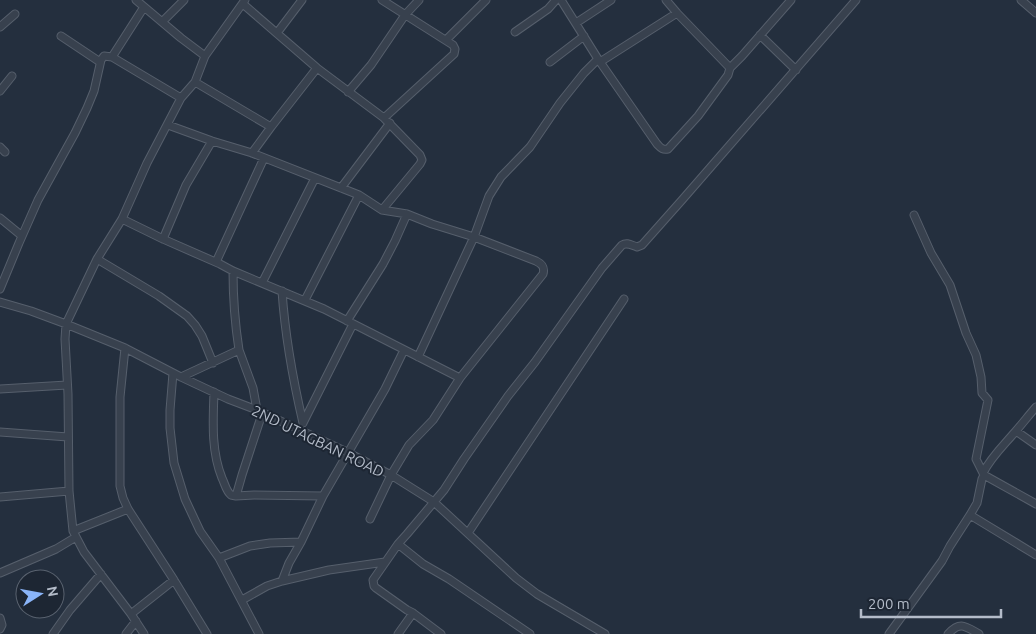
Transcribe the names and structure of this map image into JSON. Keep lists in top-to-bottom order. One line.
{"streets":{"street":["2ND UTAGBAN ROAD"]},"scale_bar":"200 m","north":"right"}
